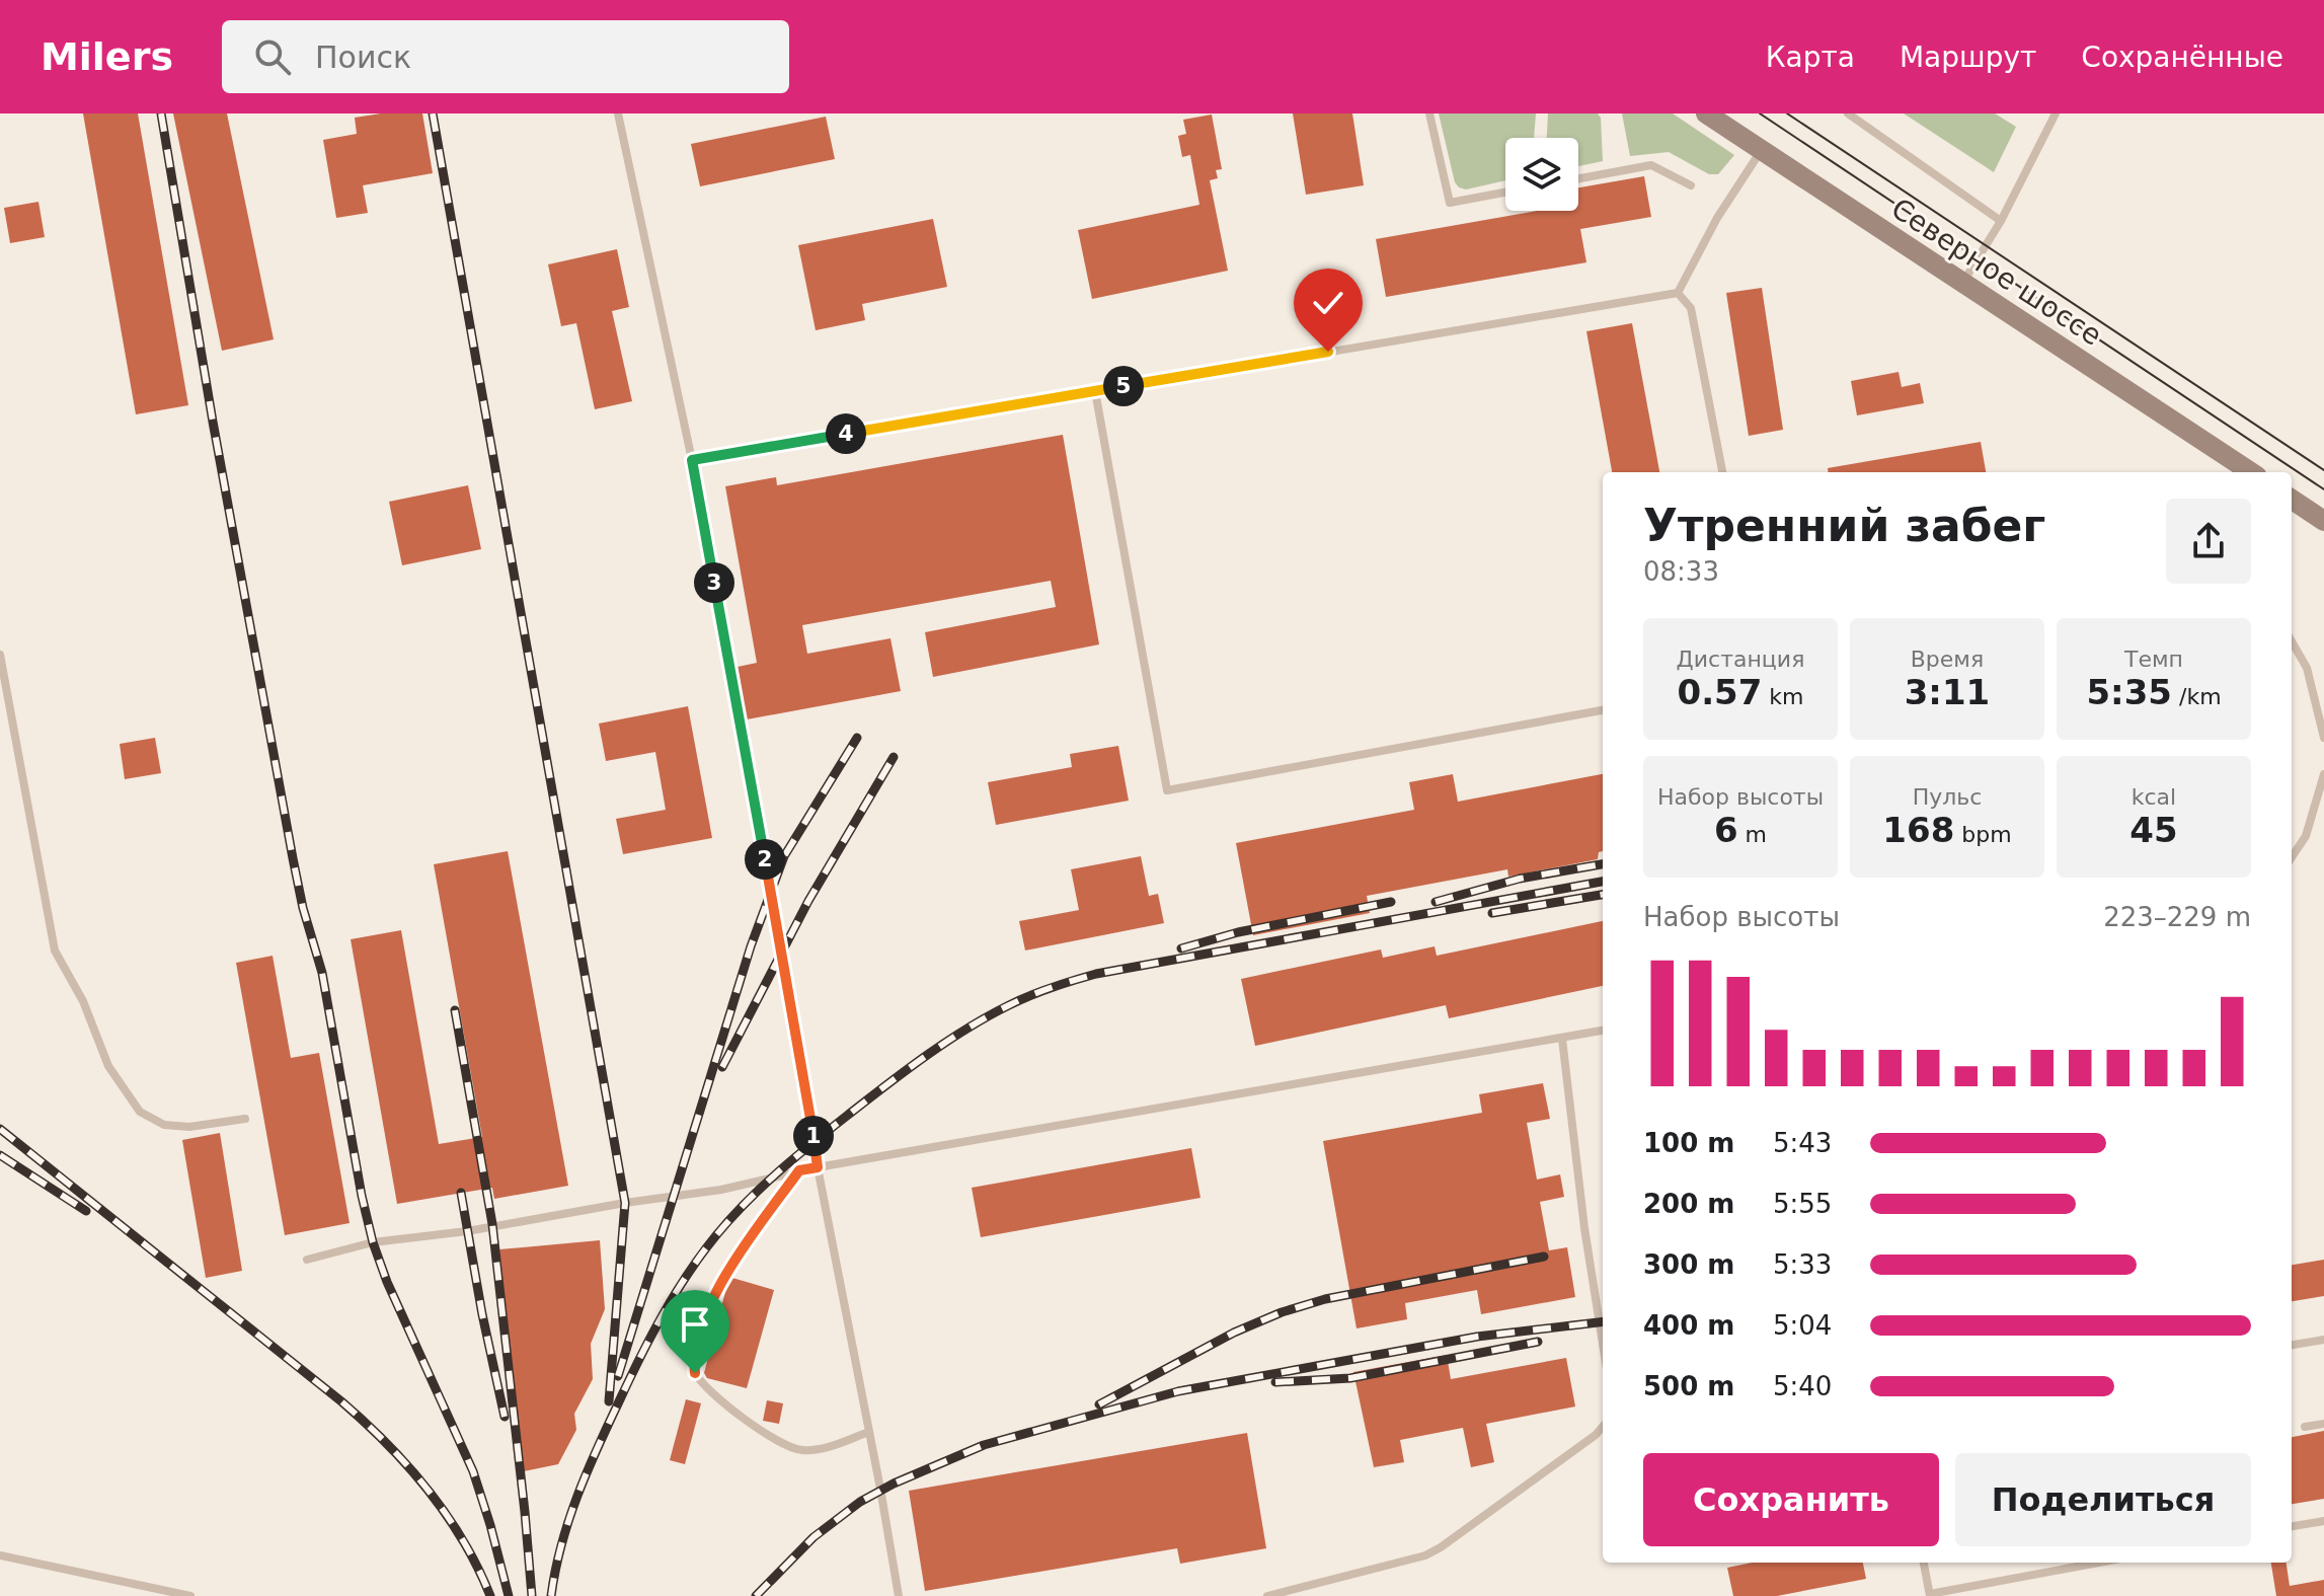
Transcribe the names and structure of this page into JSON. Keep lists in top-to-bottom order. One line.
{"streets":{"main road":["Северное шоссе"]},"page":{"header":"Milers","search":"Поиск","nav":["Карта","Маршрут","Сохранённые"],"pins":["5","4","3","2","1"],"heading":["Утренний забег","08:33"],"stats":[["Дистанция","0.57 km"],["Время","3:11"],["Темп","5:35 /km"],["Набор высоты","6 m"],["Пульс","168 bpm"],["kcal","45"]],"chart":["Набор высоты","223–229 m"],"list":[{"name":"100 m","note":"5:43"},{"name":"200 m","note":"5:55"},{"name":"300 m","note":"5:33"},{"name":"400 m","note":"5:04"},{"name":"500 m","note":"5:40"}],"buttons":["Сохранить","Поделиться"]}}
